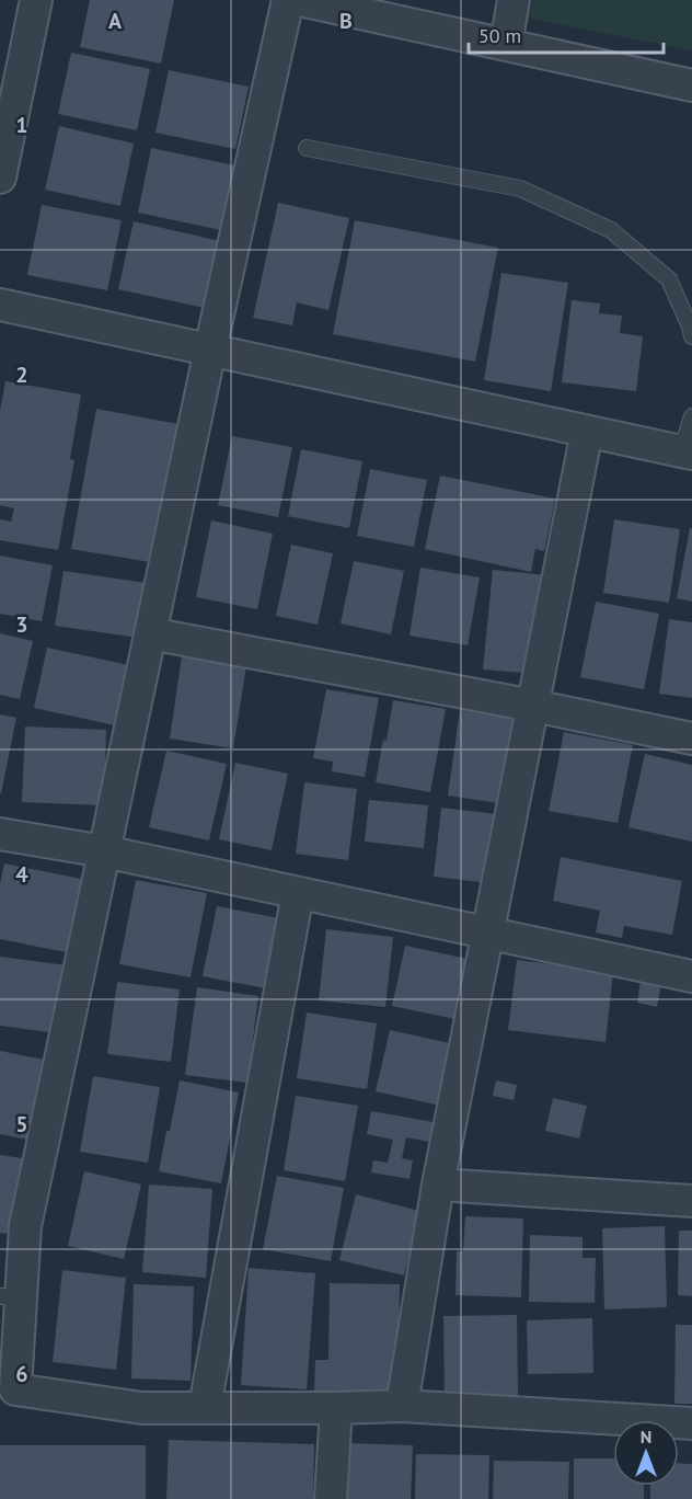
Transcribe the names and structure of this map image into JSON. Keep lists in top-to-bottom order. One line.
{"scale_bar":"50 m","north":"top","grid":{"columns":["A","B"],"rows":["1","2","3","4","5","6"]}}
